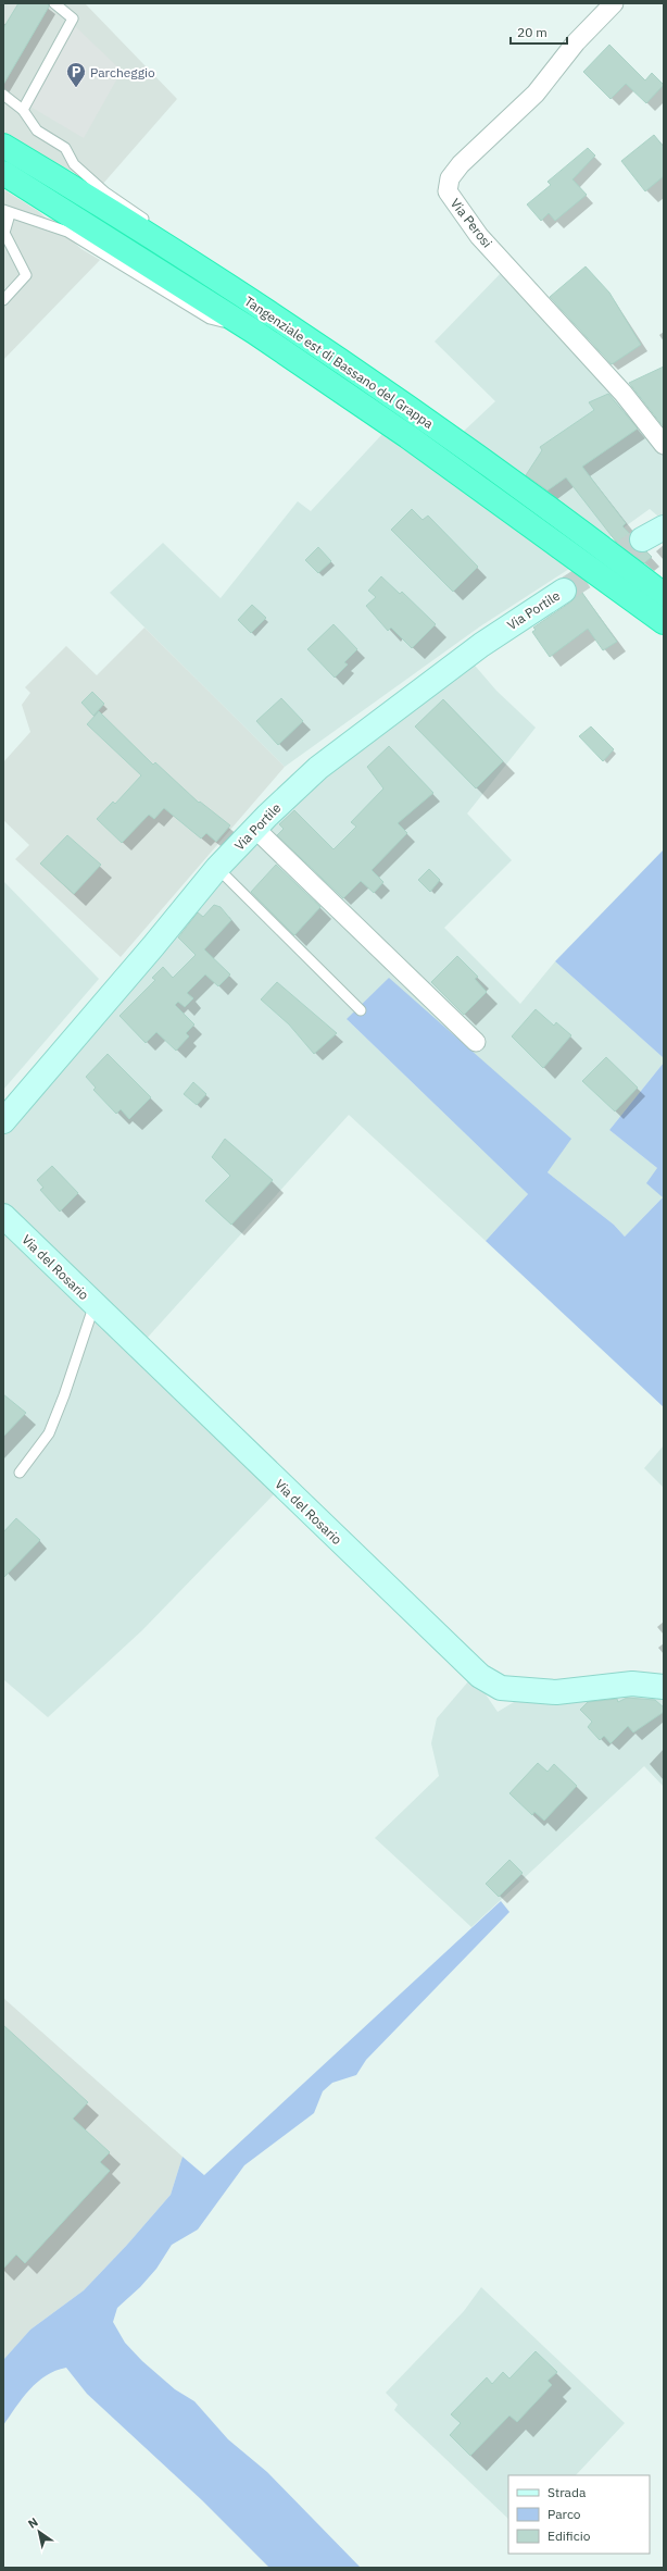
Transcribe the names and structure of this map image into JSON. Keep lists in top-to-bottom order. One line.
{"streets":{"highway":["Tangenziale est di Bassano del Grappa"],"street":["Via Perosi","Via Portile","Via del Rosario"]},"places":{"parking":["Parcheggio"]},"legend":["Strada","Parco","Edificio"],"scale_bar":"20 m","north":"top left"}
